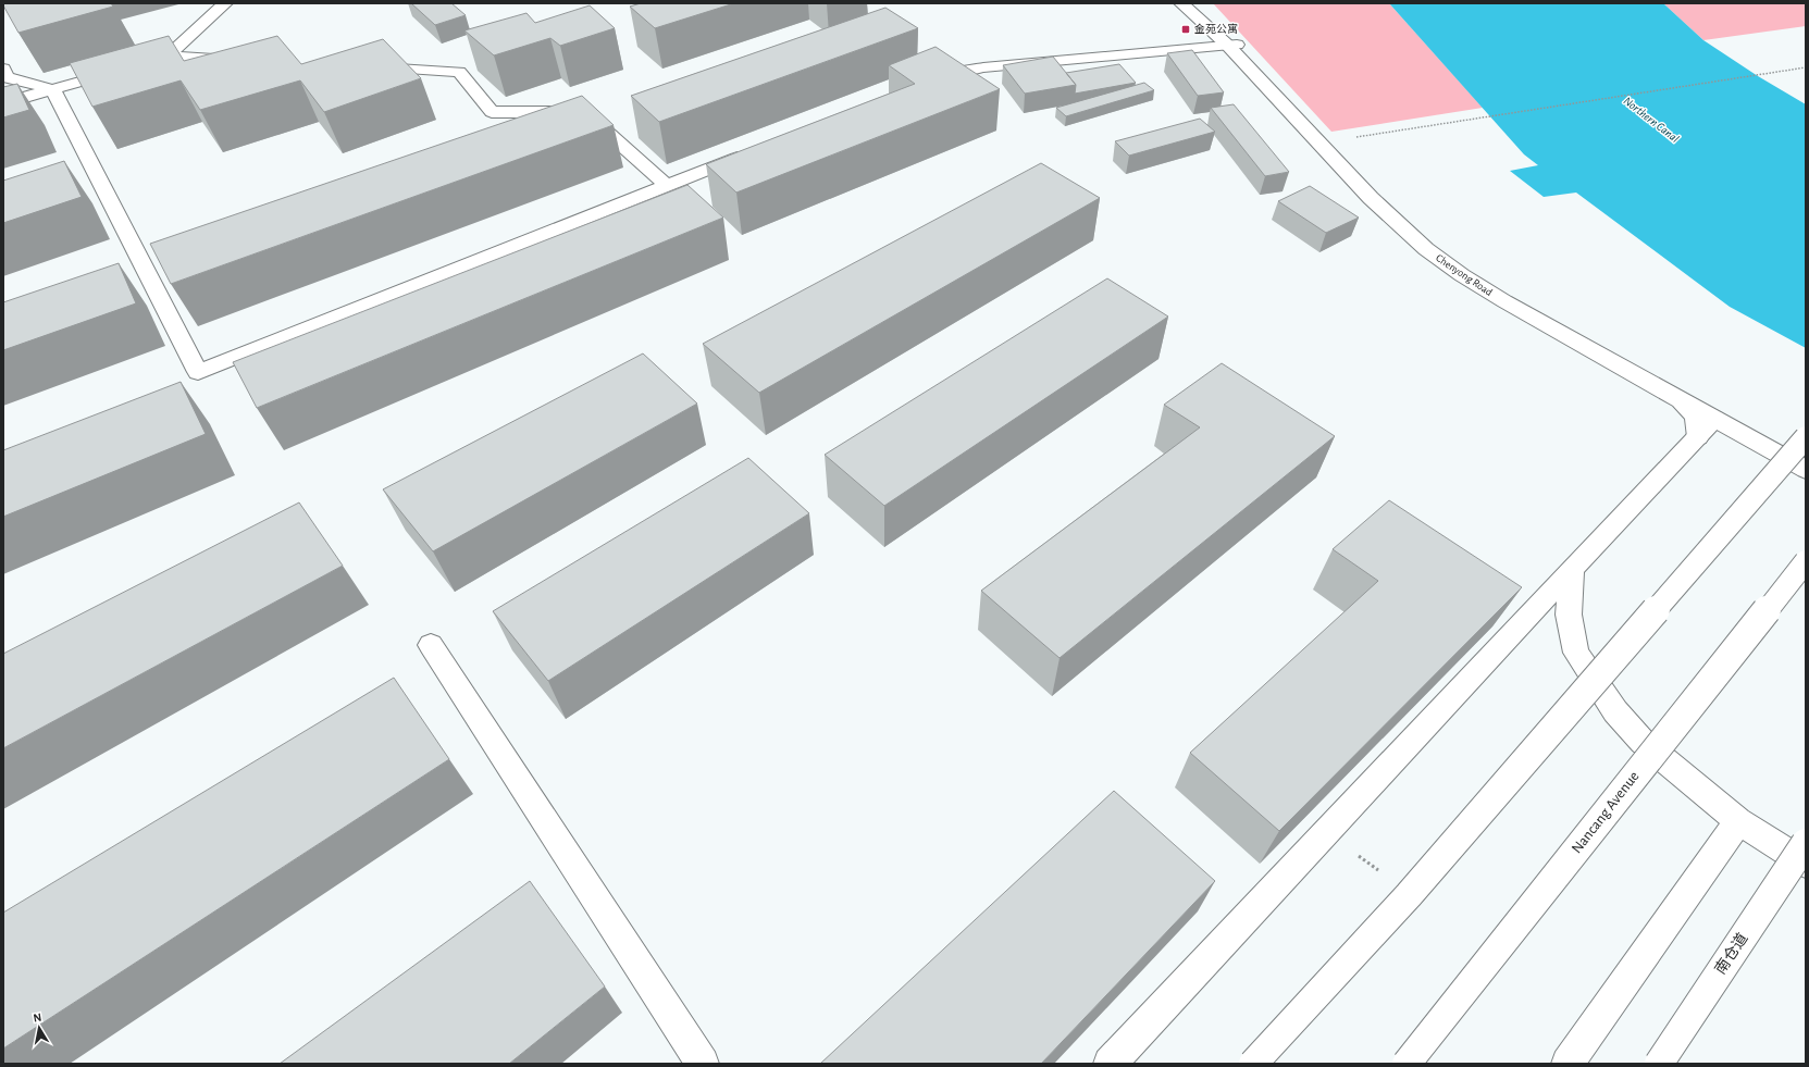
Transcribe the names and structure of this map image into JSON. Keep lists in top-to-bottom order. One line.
{"streets":{"main road":["Chenyong Road","Nancang Avenue","南仓道"]},"water":["Northern Canal"],"places":{"transit":["金苑公寓"]},"north":"top"}
